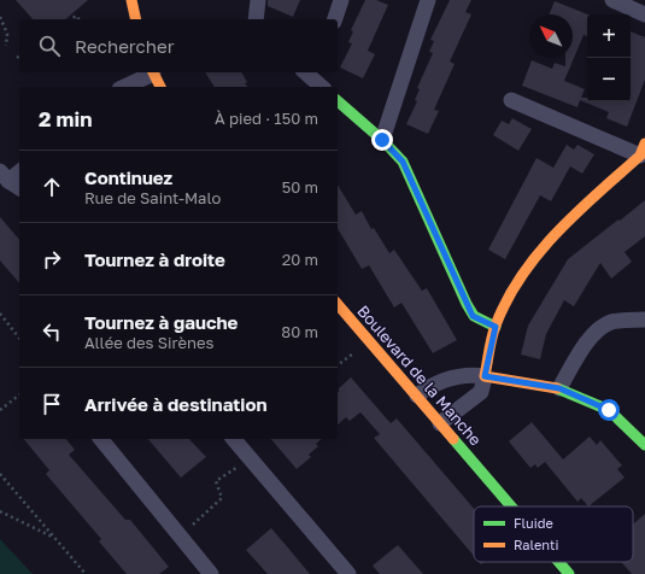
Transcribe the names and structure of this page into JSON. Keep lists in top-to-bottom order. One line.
{"streets":{"street":["Boulevard de la Manche"]},"legend":["Fluide","Ralenti"],"north":"top left","page":{"map_buttons":["+","−"],"search":"Rechercher","heading":["2 min","À pied · 150 m"],"list":[["Continuez","Rue de Saint-Malo","50 m"],["Tournez à droite","20 m"],["Tournez à gauche","Allée des Sirènes","80 m"],"Arrivée à destination"]}}
